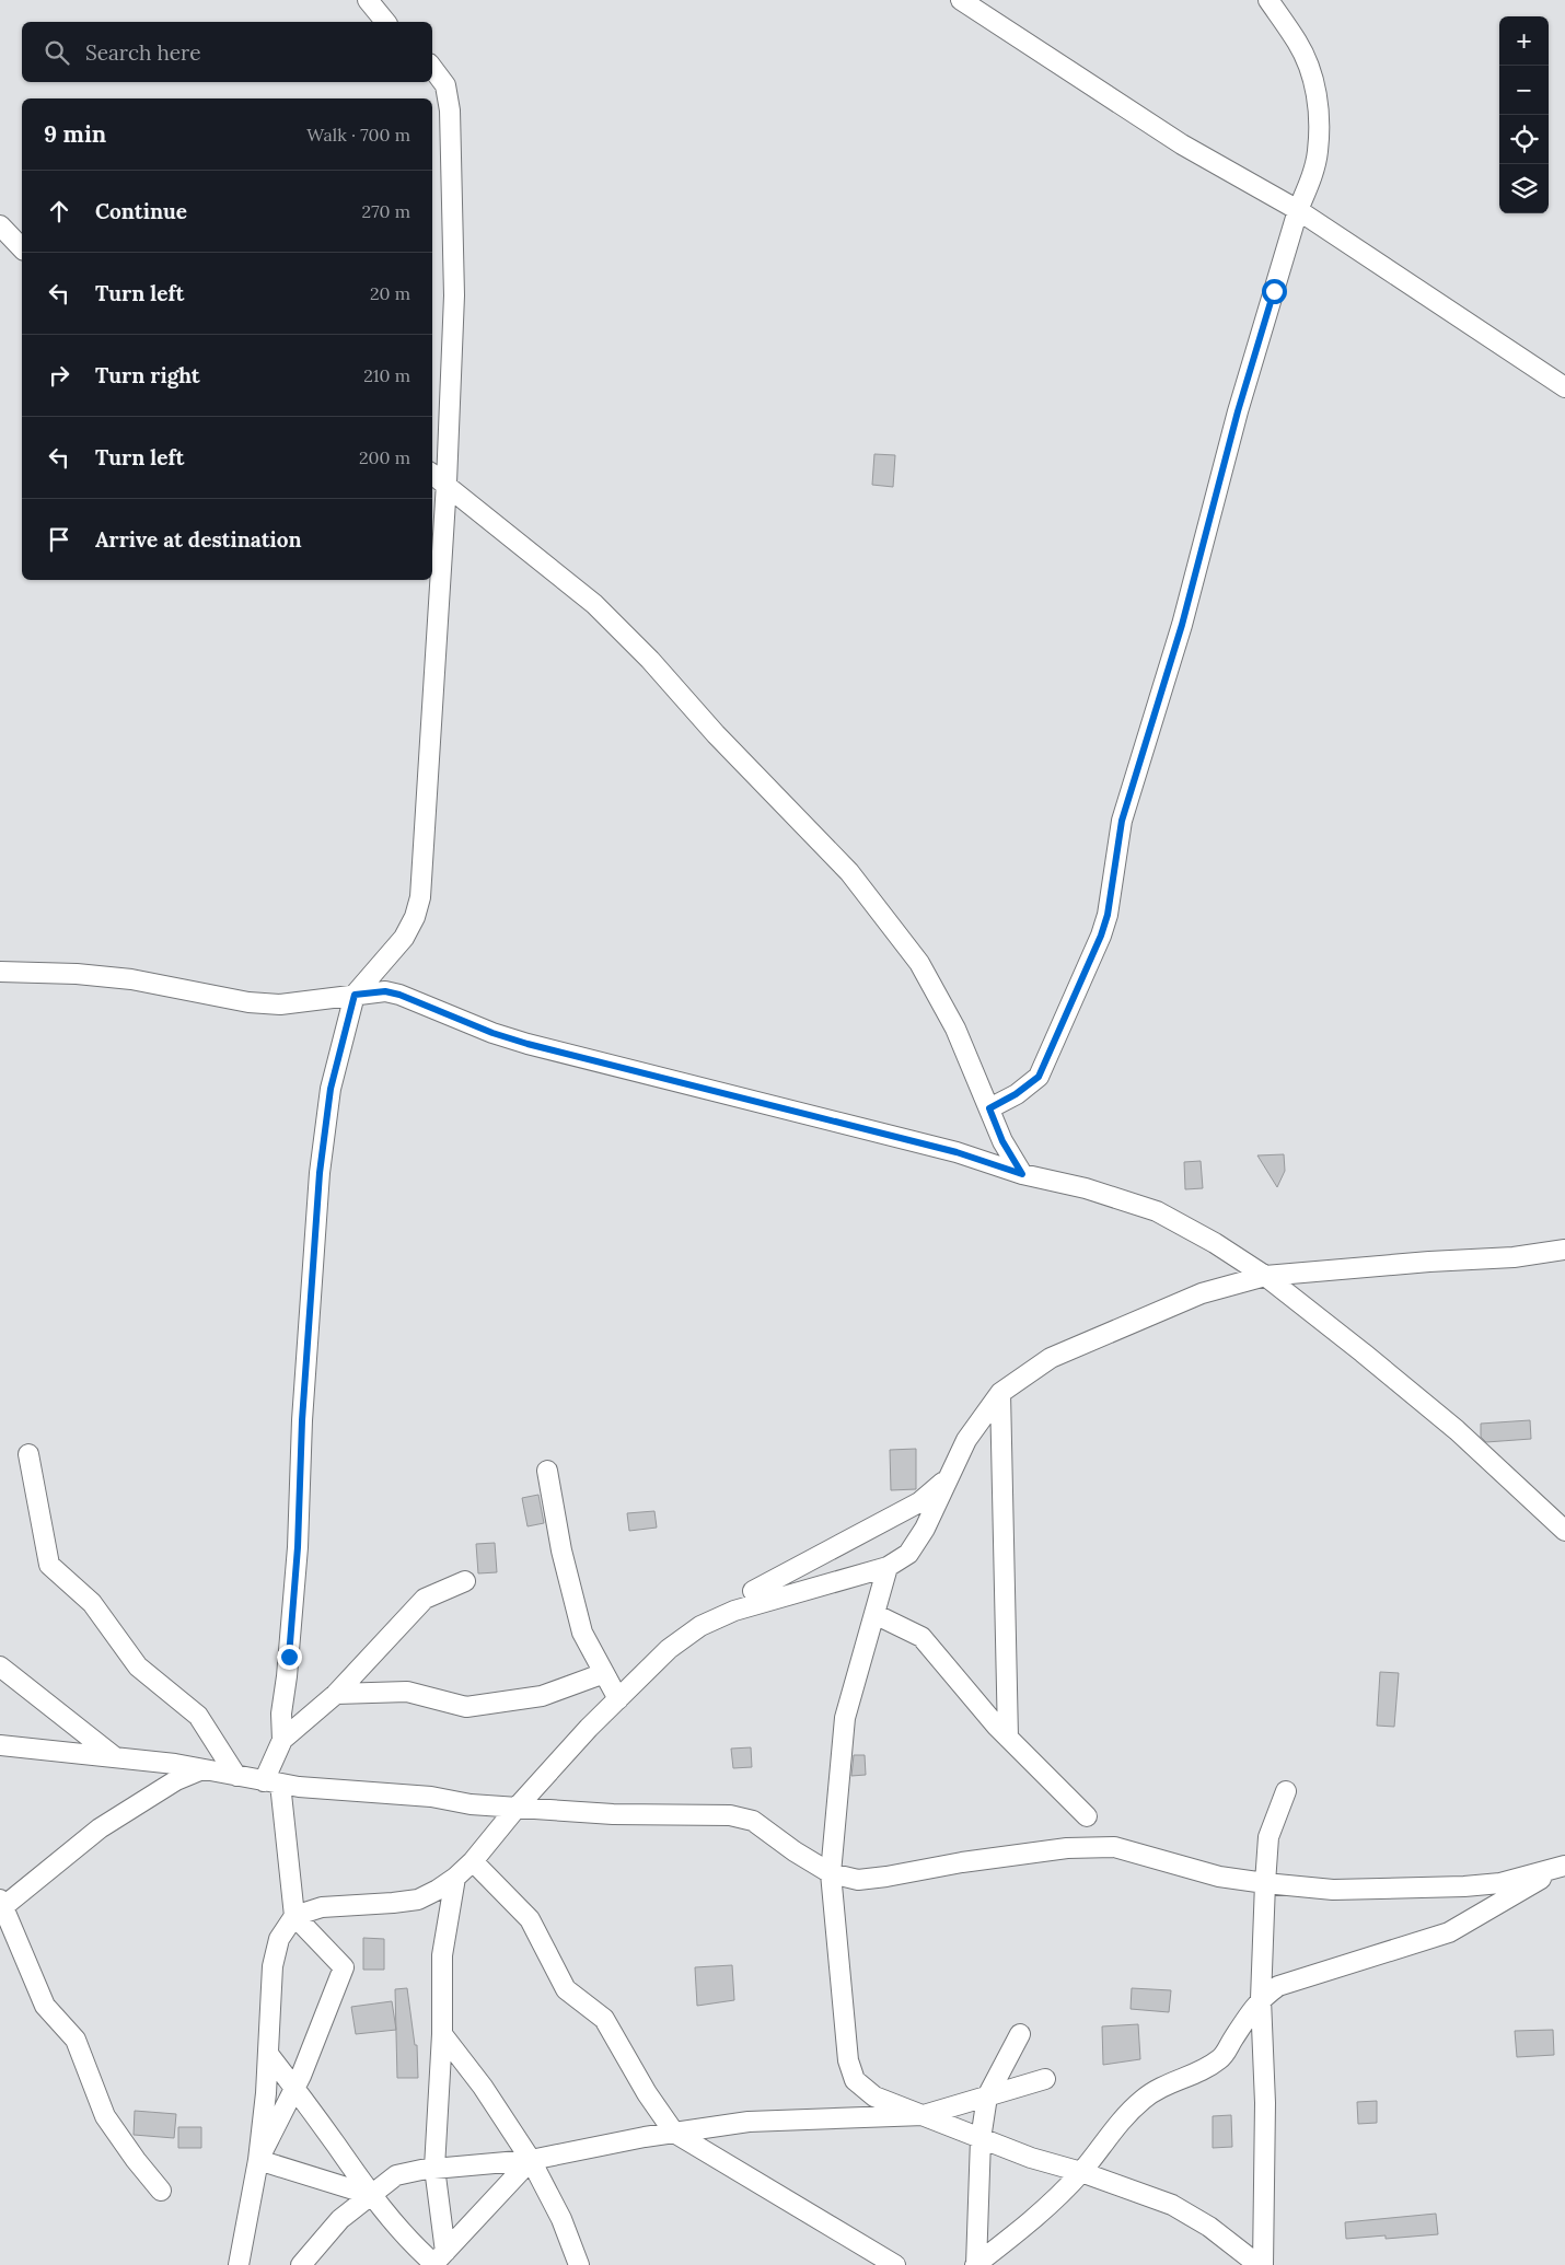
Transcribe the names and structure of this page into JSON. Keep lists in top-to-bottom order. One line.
{"page":{"map_buttons":["+","−"],"search":"Search here","heading":["9 min","Walk · 700 m"],"list":[["Continue","270 m"],["Turn left","20 m"],["Turn right","210 m"],["Turn left","200 m"],"Arrive at destination"]}}
